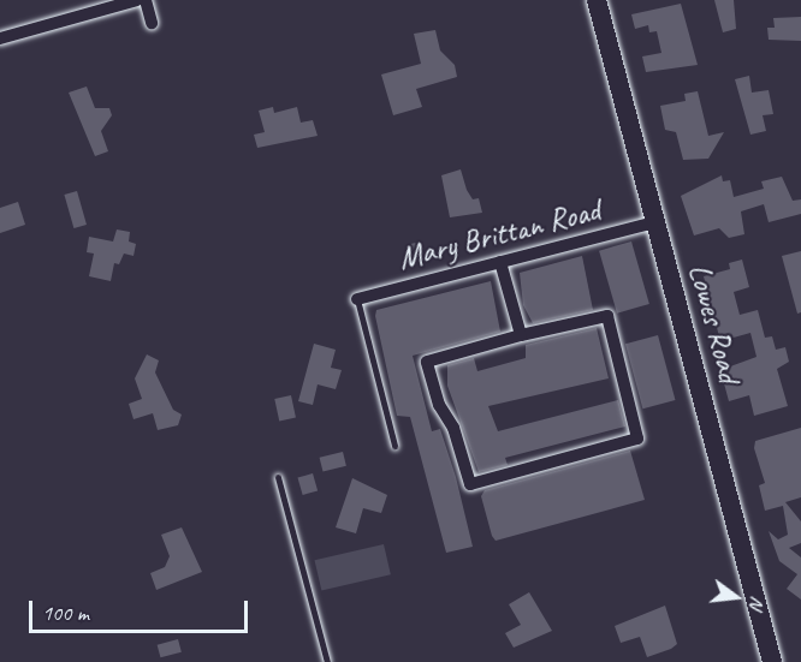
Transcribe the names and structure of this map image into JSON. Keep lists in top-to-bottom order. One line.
{"streets":{"main road":["Lowes Road"],"street":["Mary Brittan Road"]},"crossings":[["Mary Brittan Road","Lowes Road"]],"scale_bar":"100 m","north":"right"}
